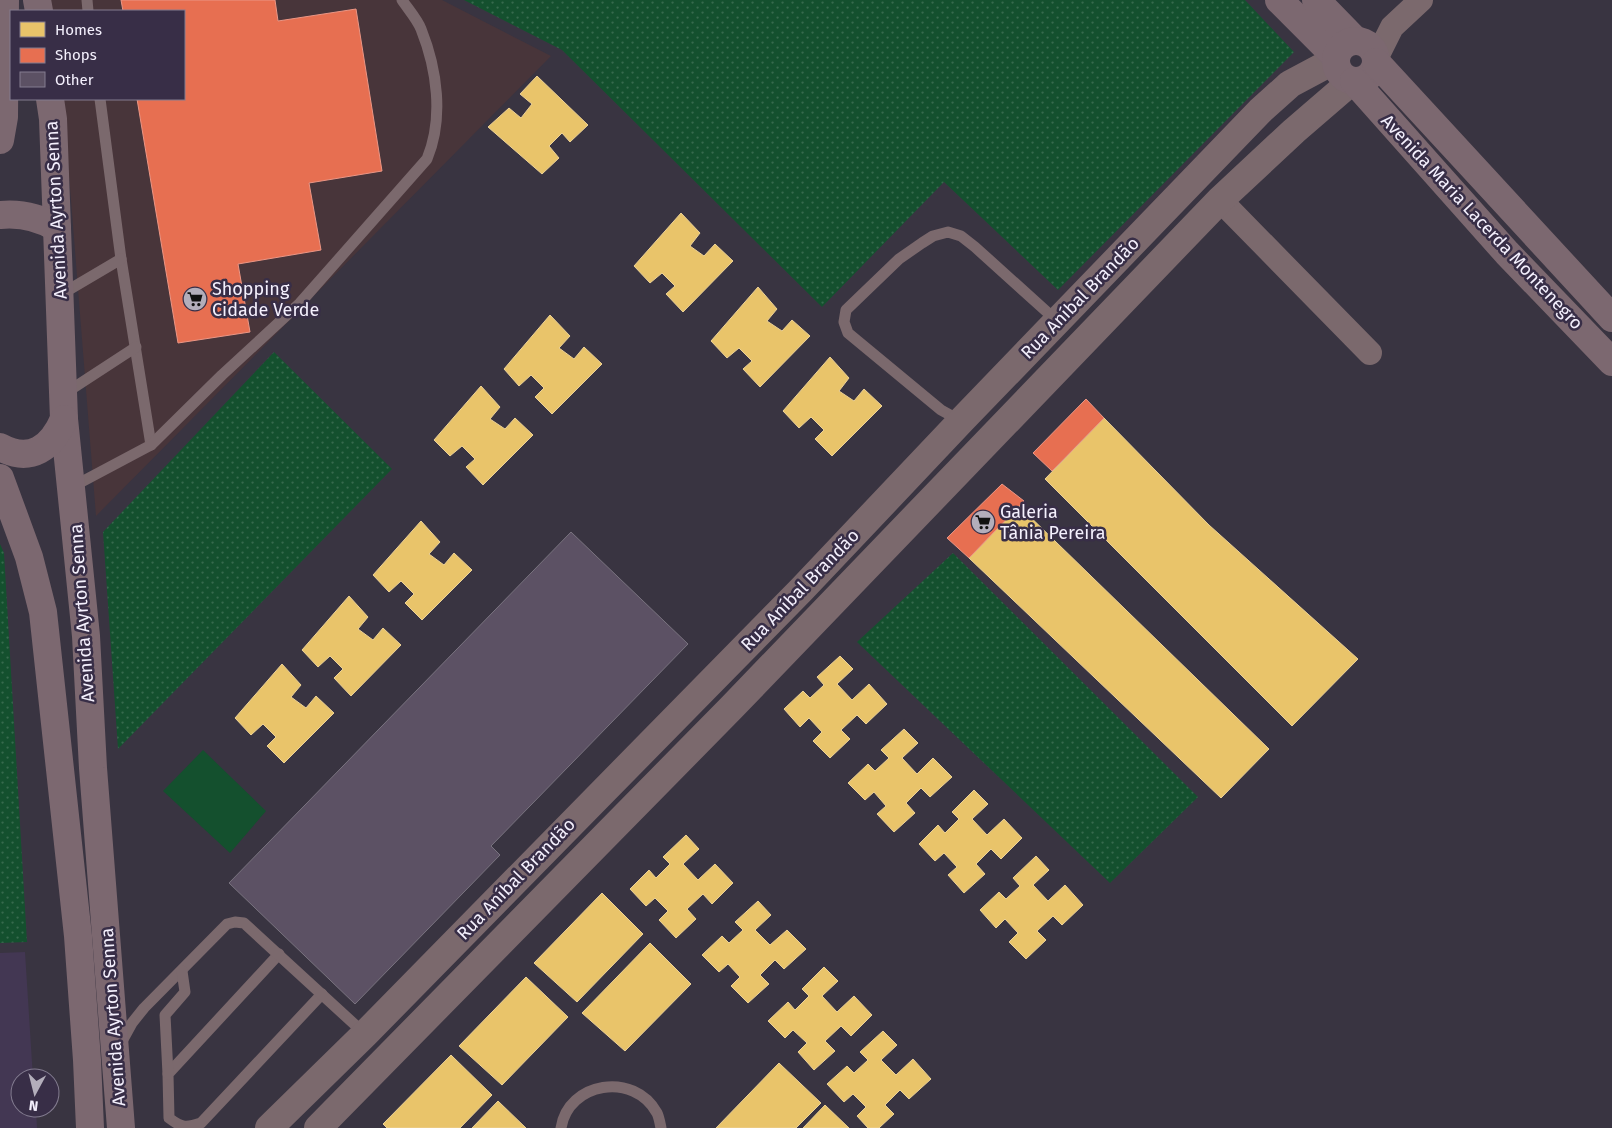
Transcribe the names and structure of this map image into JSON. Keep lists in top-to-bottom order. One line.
{"streets":{"main road":["Avenida Ayrton Senna","Avenida Maria Lacerda Montenegro"],"street":["Rua Aníbal Brandão"]},"crossings":[["Avenida Maria Lacerda Montenegro","Rua Aníbal Brandão"]],"places":{"supermarket":["Shopping Cidade Verde","Galeria Tânia Pereira"]},"legend":["Homes","Shops","Other"],"north":"bottom"}
